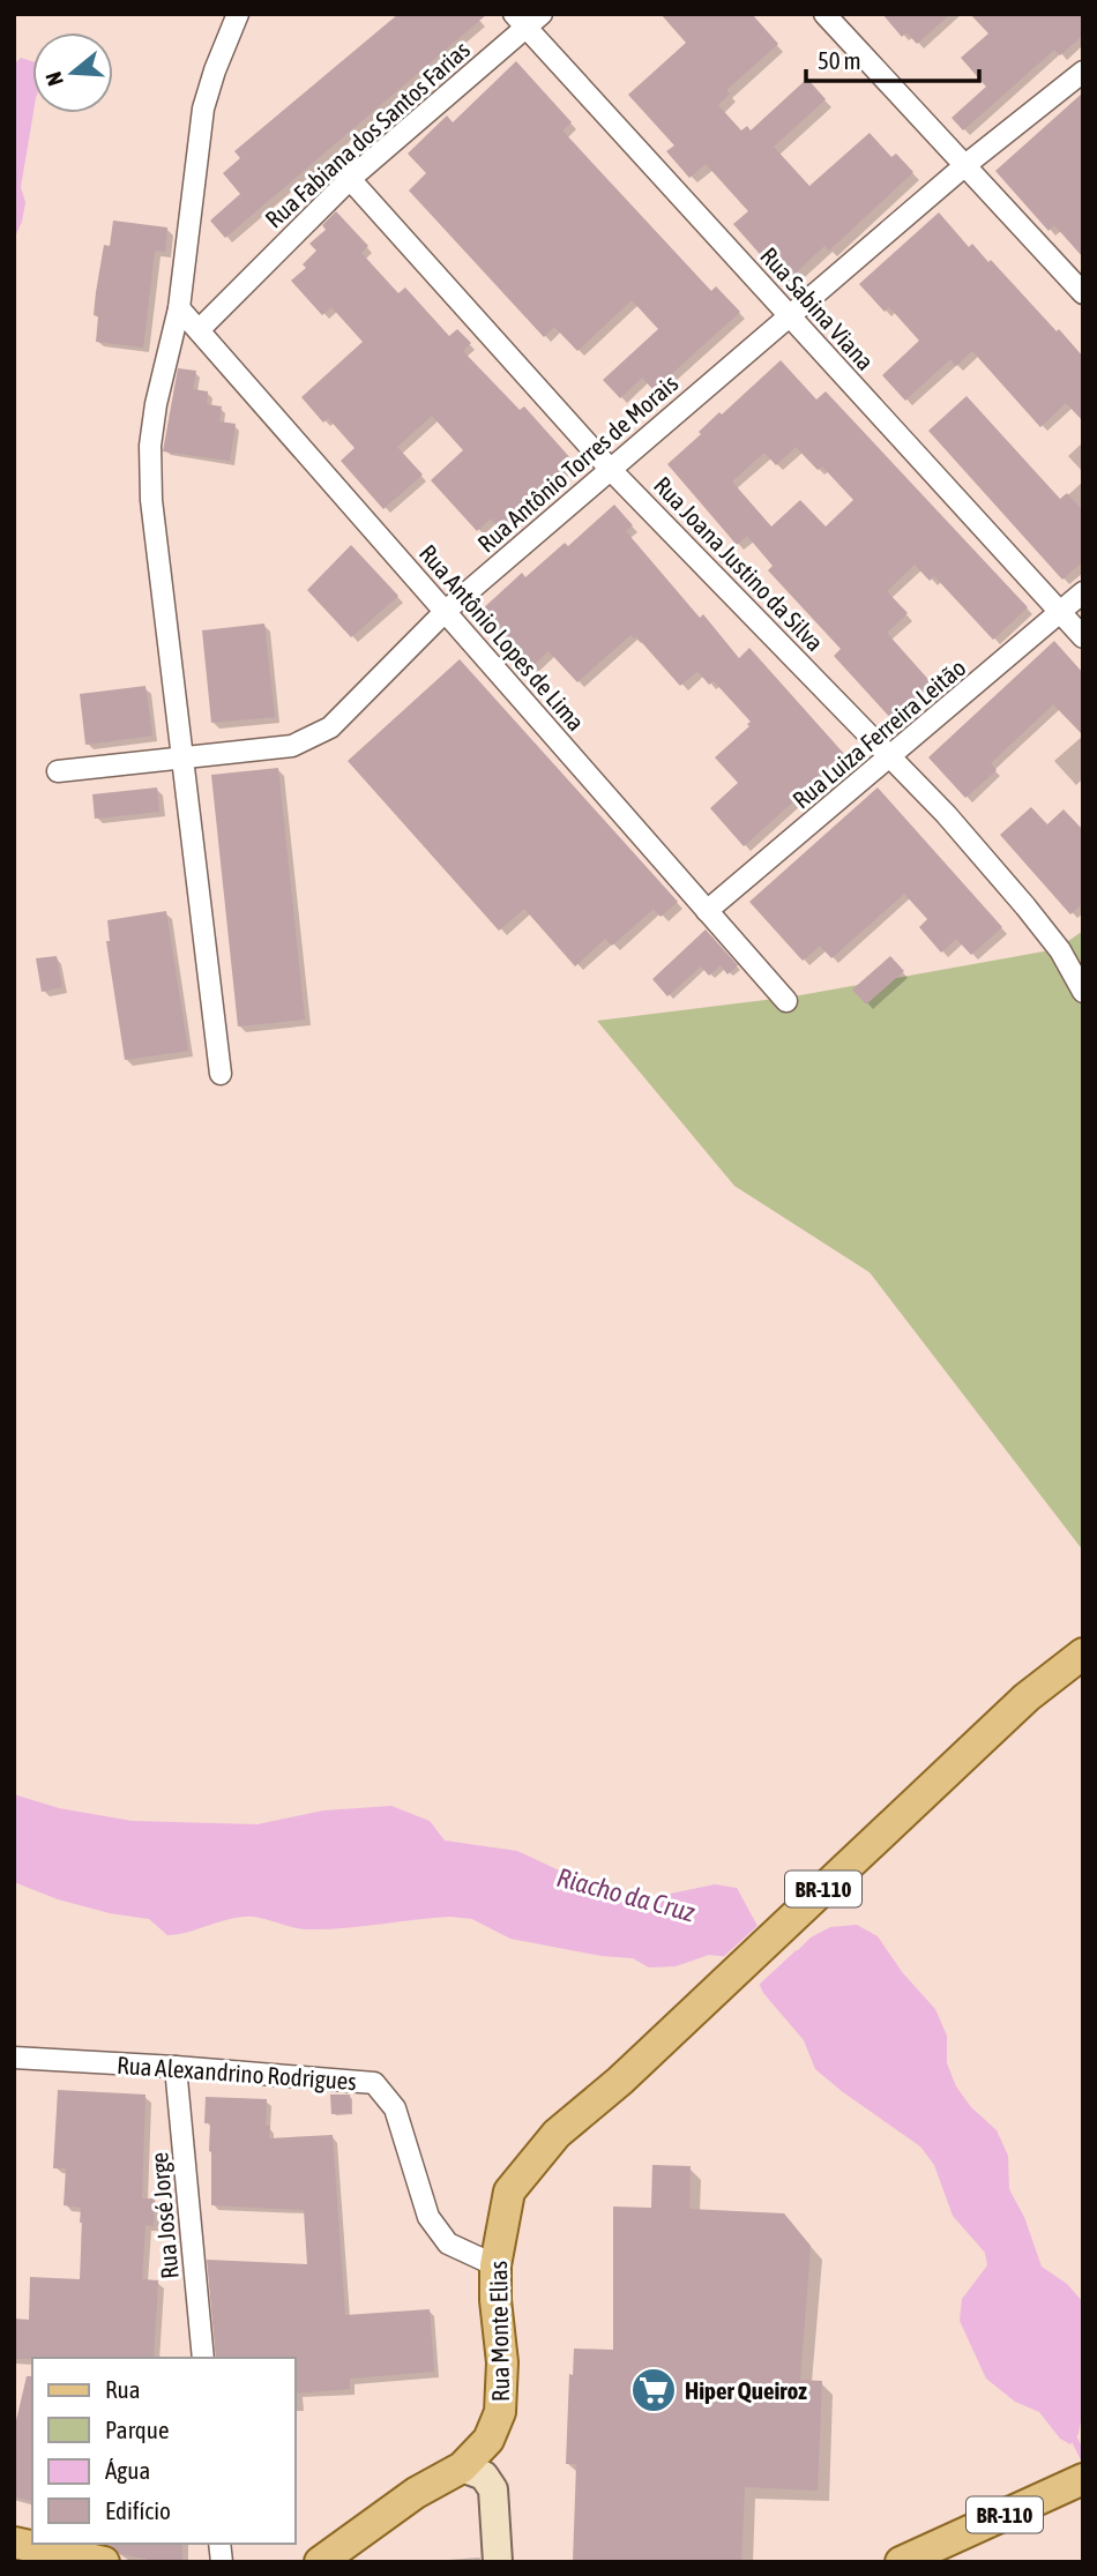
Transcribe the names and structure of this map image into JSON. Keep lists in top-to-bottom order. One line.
{"streets":{"main road":["BR-110","Rua Monte Elias"],"street":["Rua Fabiana dos Santos Farias","Rua Sabina Viana","Rua Antônio Torres de Morais","Rua Joana Justino da Silva","Rua Antônio Lopes de Lima","Rua Luiza Ferreira Leitão","Rua Alexandrino Rodrigues","Rua José Jorge"]},"crossings":[["Rua Fabiana dos Santos Farias","Rua Sabina Viana"],["Rua Fabiana dos Santos Farias","Rua Joana Justino da Silva"],["Rua Fabiana dos Santos Farias","Rua Antônio Lopes de Lima"],["Rua Sabina Viana","Rua Antônio Torres de Morais"],["Rua Sabina Viana","Rua Luiza Ferreira Leitão"],["Rua Antônio Torres de Morais","Rua Joana Justino da Silva"],["Rua Antônio Torres de Morais","Rua Antônio Lopes de Lima"],["Rua Joana Justino da Silva","Rua Luiza Ferreira Leitão"],["Rua Antônio Lopes de Lima","Rua Luiza Ferreira Leitão"],["Rua Alexandrino Rodrigues","Rua José Jorge"],["Rua Alexandrino Rodrigues","Rua Monte Elias"]],"water":["Riacho da Cruz"],"places":{"supermarket":["Hiper Queiroz"]},"legend":["Rua","Parque","Água","Edifício"],"scale_bar":"50 m","north":"left"}
